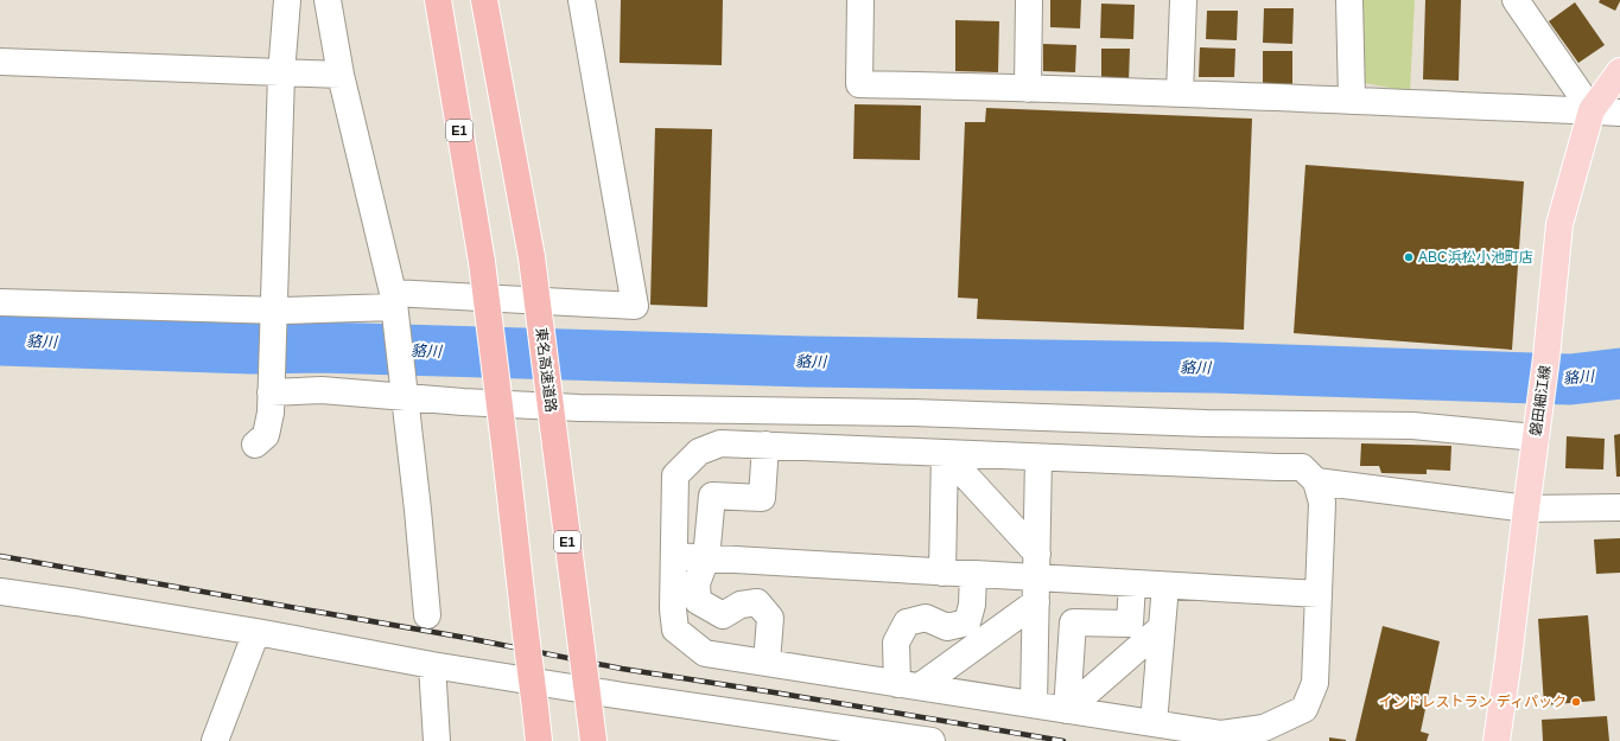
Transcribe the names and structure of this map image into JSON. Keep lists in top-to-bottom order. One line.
{"streets":{"highway":["E1","東名高速道路"],"main road":["磐田細江線"]},"water":["貉川"],"places":["ABC浜松小池町店","インドレストラン ディパック"]}
